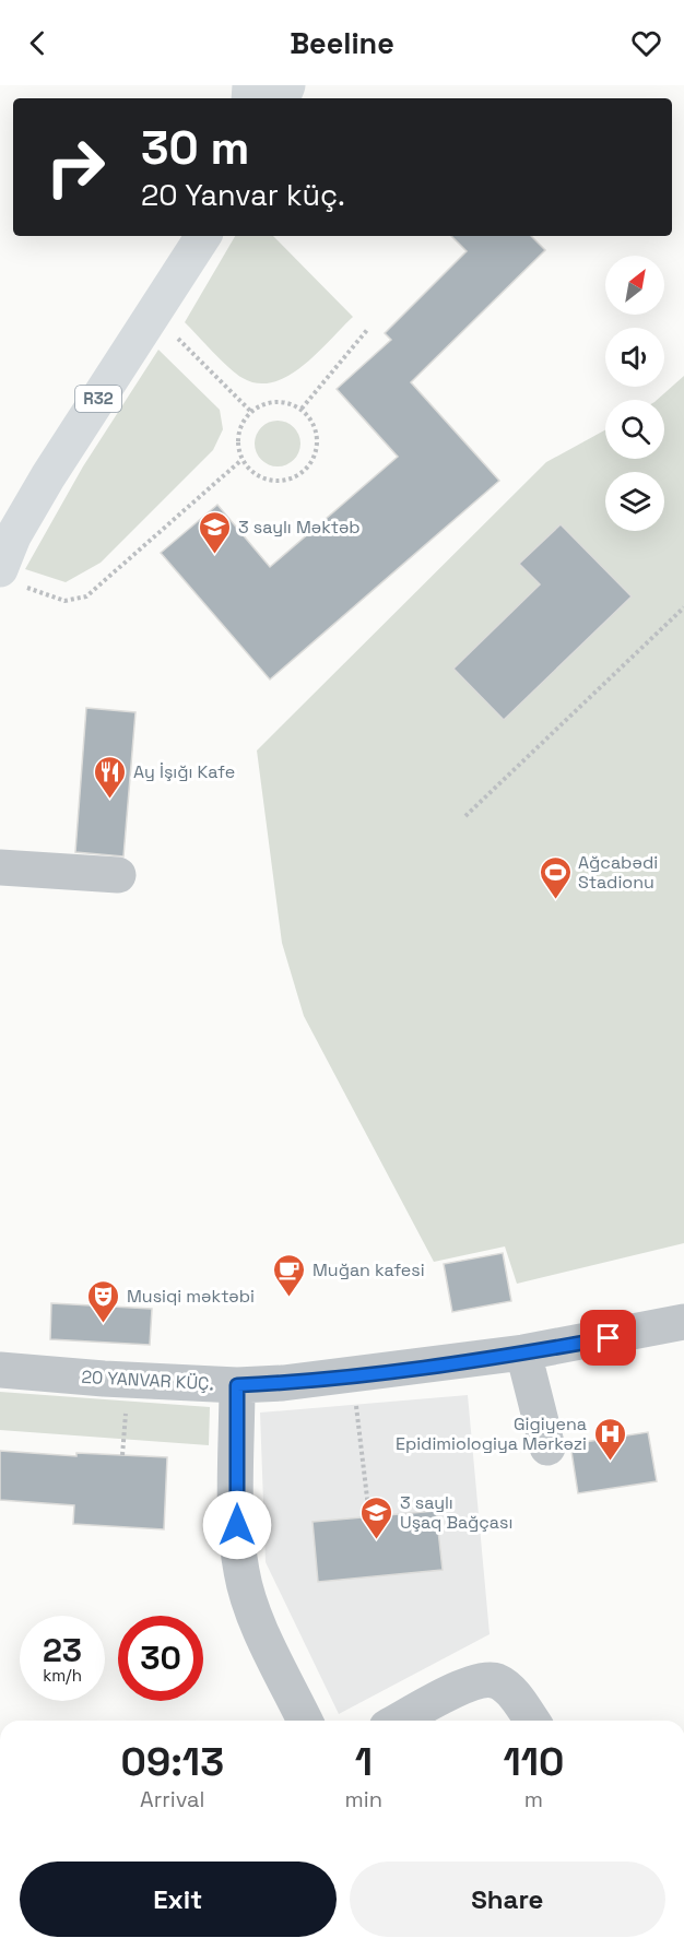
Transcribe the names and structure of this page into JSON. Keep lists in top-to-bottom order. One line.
{"streets":{"main road":["R32"],"street":["20 YANVAR KÜÇ."]},"places":{"school or university":["3 saylı Məktəb","3 saylı Uşaq Bağçası"],"restaurant":["Ay İşığı Kafe"],"sports":["Ağcabədi Stadionu"],"cafe":["Muğan kafesi"],"theatre":["Musiqi məktəbi"],"hospital":["Gigiyena Epidimiologiya Mərkəzi"]},"north":"top right","page":{"header":"Beeline","turn":["30 m","20 Yanvar küç."],"speed":"23 km/h","limit":"30","eta":["09:13","Arrival","1","min","110","m"],"buttons":["Exit","Share"]}}
